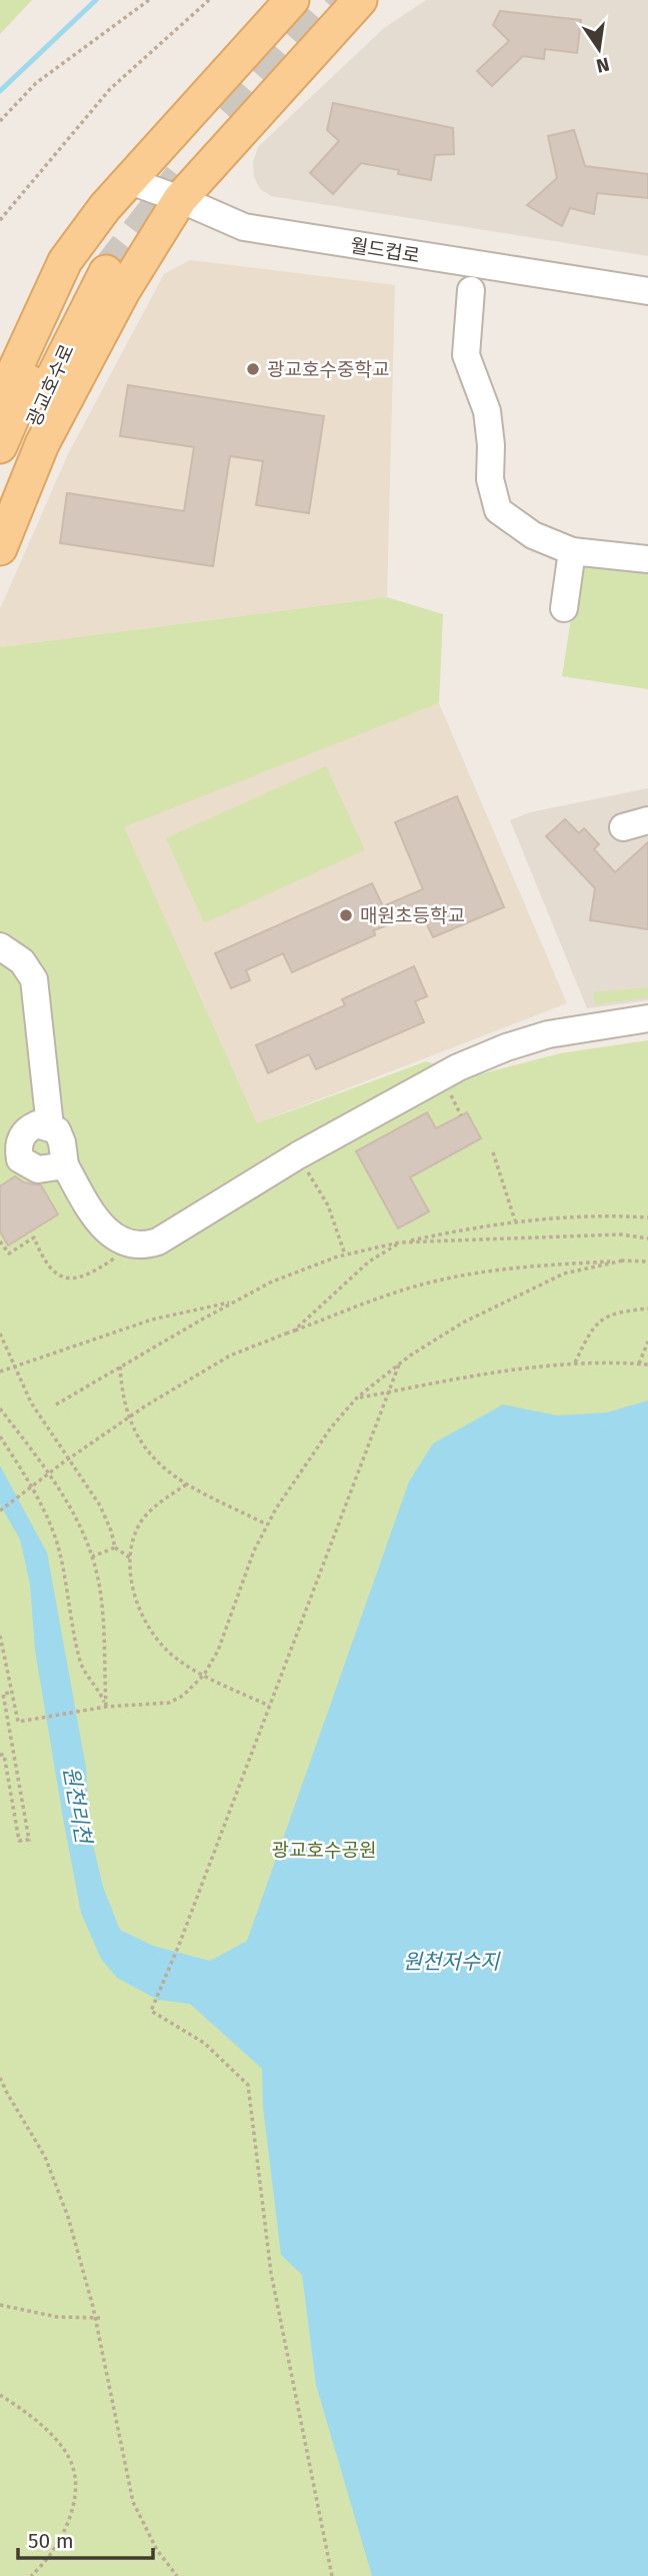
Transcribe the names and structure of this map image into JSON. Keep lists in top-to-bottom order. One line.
{"streets":{"main road":["광교호수로"],"street":["월드컵로"]},"water":["원천리천","원천저수지"],"parks":["광교호수공원"],"places":["광교호수중학교","매원초등학교"],"scale_bar":"50 m","north":"bottom"}
